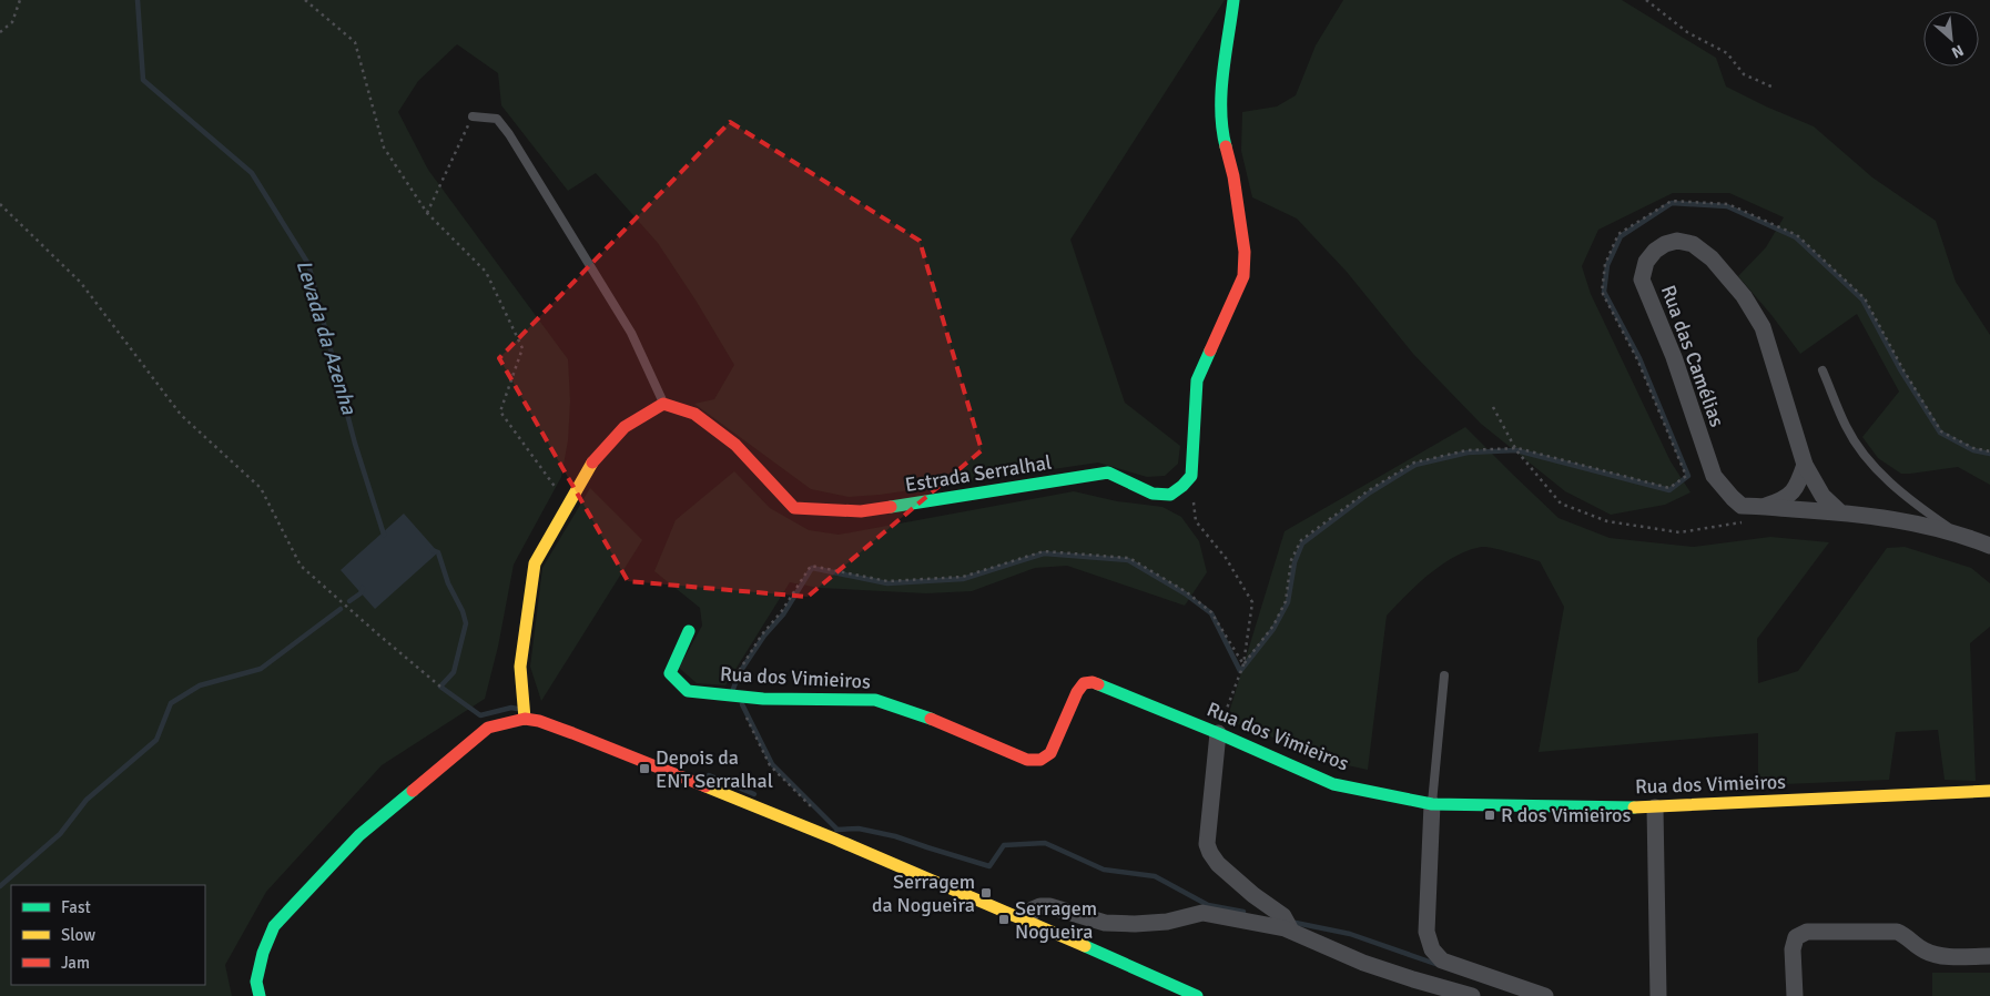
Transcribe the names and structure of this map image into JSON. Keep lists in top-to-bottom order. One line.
{"streets":{"street":["Rua das Camélias","Estrada Serralhal","Rua dos Vimieiros"]},"water":["Levada da Azenha"],"places":{"transit":["Depois da ENT Serralhal","R dos Vimieiros","Serragem da Nogueira","Serragem Nogueira"]},"legend":["Fast","Slow","Jam"],"north":"bottom right"}
